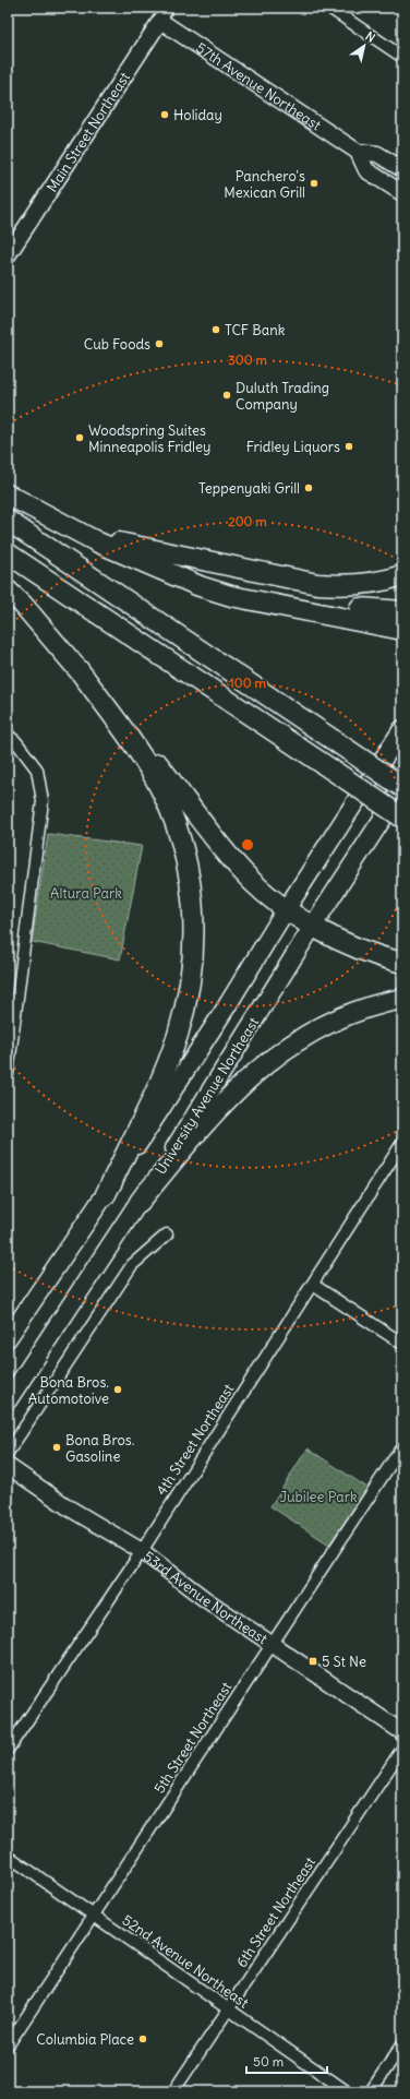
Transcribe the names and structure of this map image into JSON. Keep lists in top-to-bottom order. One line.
{"streets":{"main road":["University Avenue Northeast"],"street":["57th Avenue Northeast","Main Street Northeast","4th Street Northeast","53rd Avenue Northeast","5th Street Northeast","6th Street Northeast","52nd Avenue Northeast"]},"crossings":[["57th Avenue Northeast","Main Street Northeast"],["4th Street Northeast","53rd Avenue Northeast"],["53rd Avenue Northeast","5th Street Northeast"],["5th Street Northeast","52nd Avenue Northeast"],["6th Street Northeast","52nd Avenue Northeast"]],"parks":["Altura Park","Jubilee Park"],"places":{"other":["Holiday","Panchero's Mexican Grill","TCF Bank","Cub Foods","Duluth Trading Company","Woodspring Suites Minneapolis Fridley","Fridley Liquors","Teppenyaki Grill","Bona Bros. Automotoive","Bona Bros. Gasoline","Columbia Place"],"transit":["5 St Ne"]},"scale_bar":"50 m","north":"top right","rings":["300 m","200 m","100 m"]}
